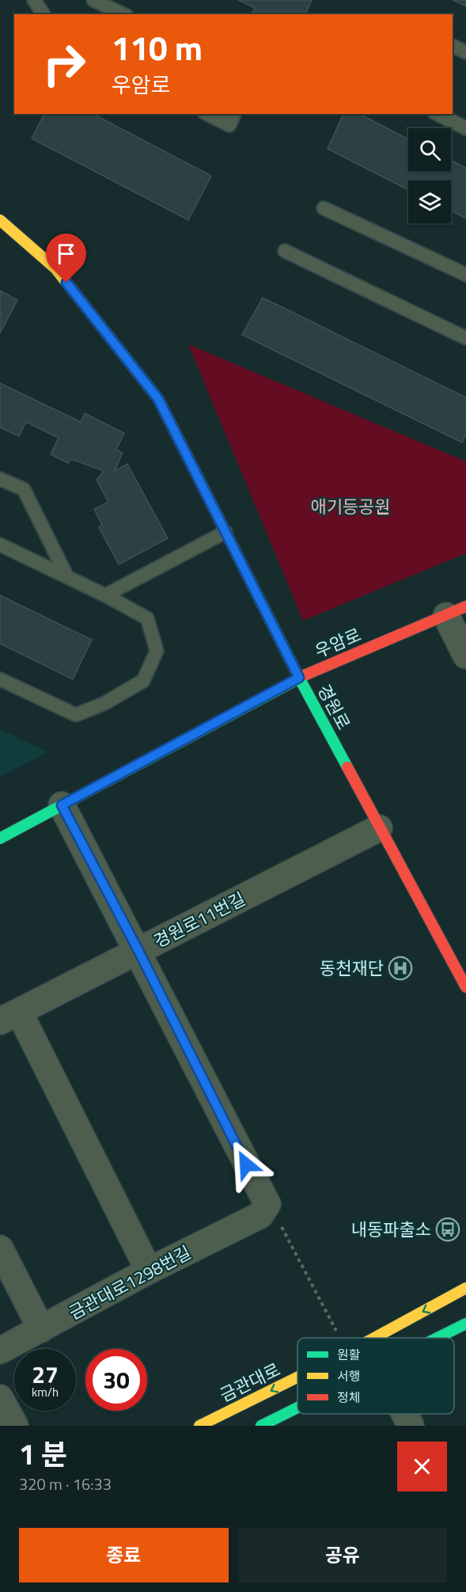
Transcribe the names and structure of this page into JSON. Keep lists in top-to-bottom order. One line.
{"streets":{"street":["우암로","경원로","경원로11번길","금관대로1298번길","금관대로"]},"crossings":[["우암로","경원로"],["경원로","경원로11번길"],["경원로11번길","금관대로1298번길"]],"parks":["애기등공원"],"places":{"hospital":["동천재단"],"bus stop":["내동파출소"]},"legend":["원활","서행","정체"],"page":{"turn":["110 m","우암로"],"speed":"27 km/h","limit":"30","heading":["1 분","320 m · 16:33"],"buttons":["종료","공유"]}}
